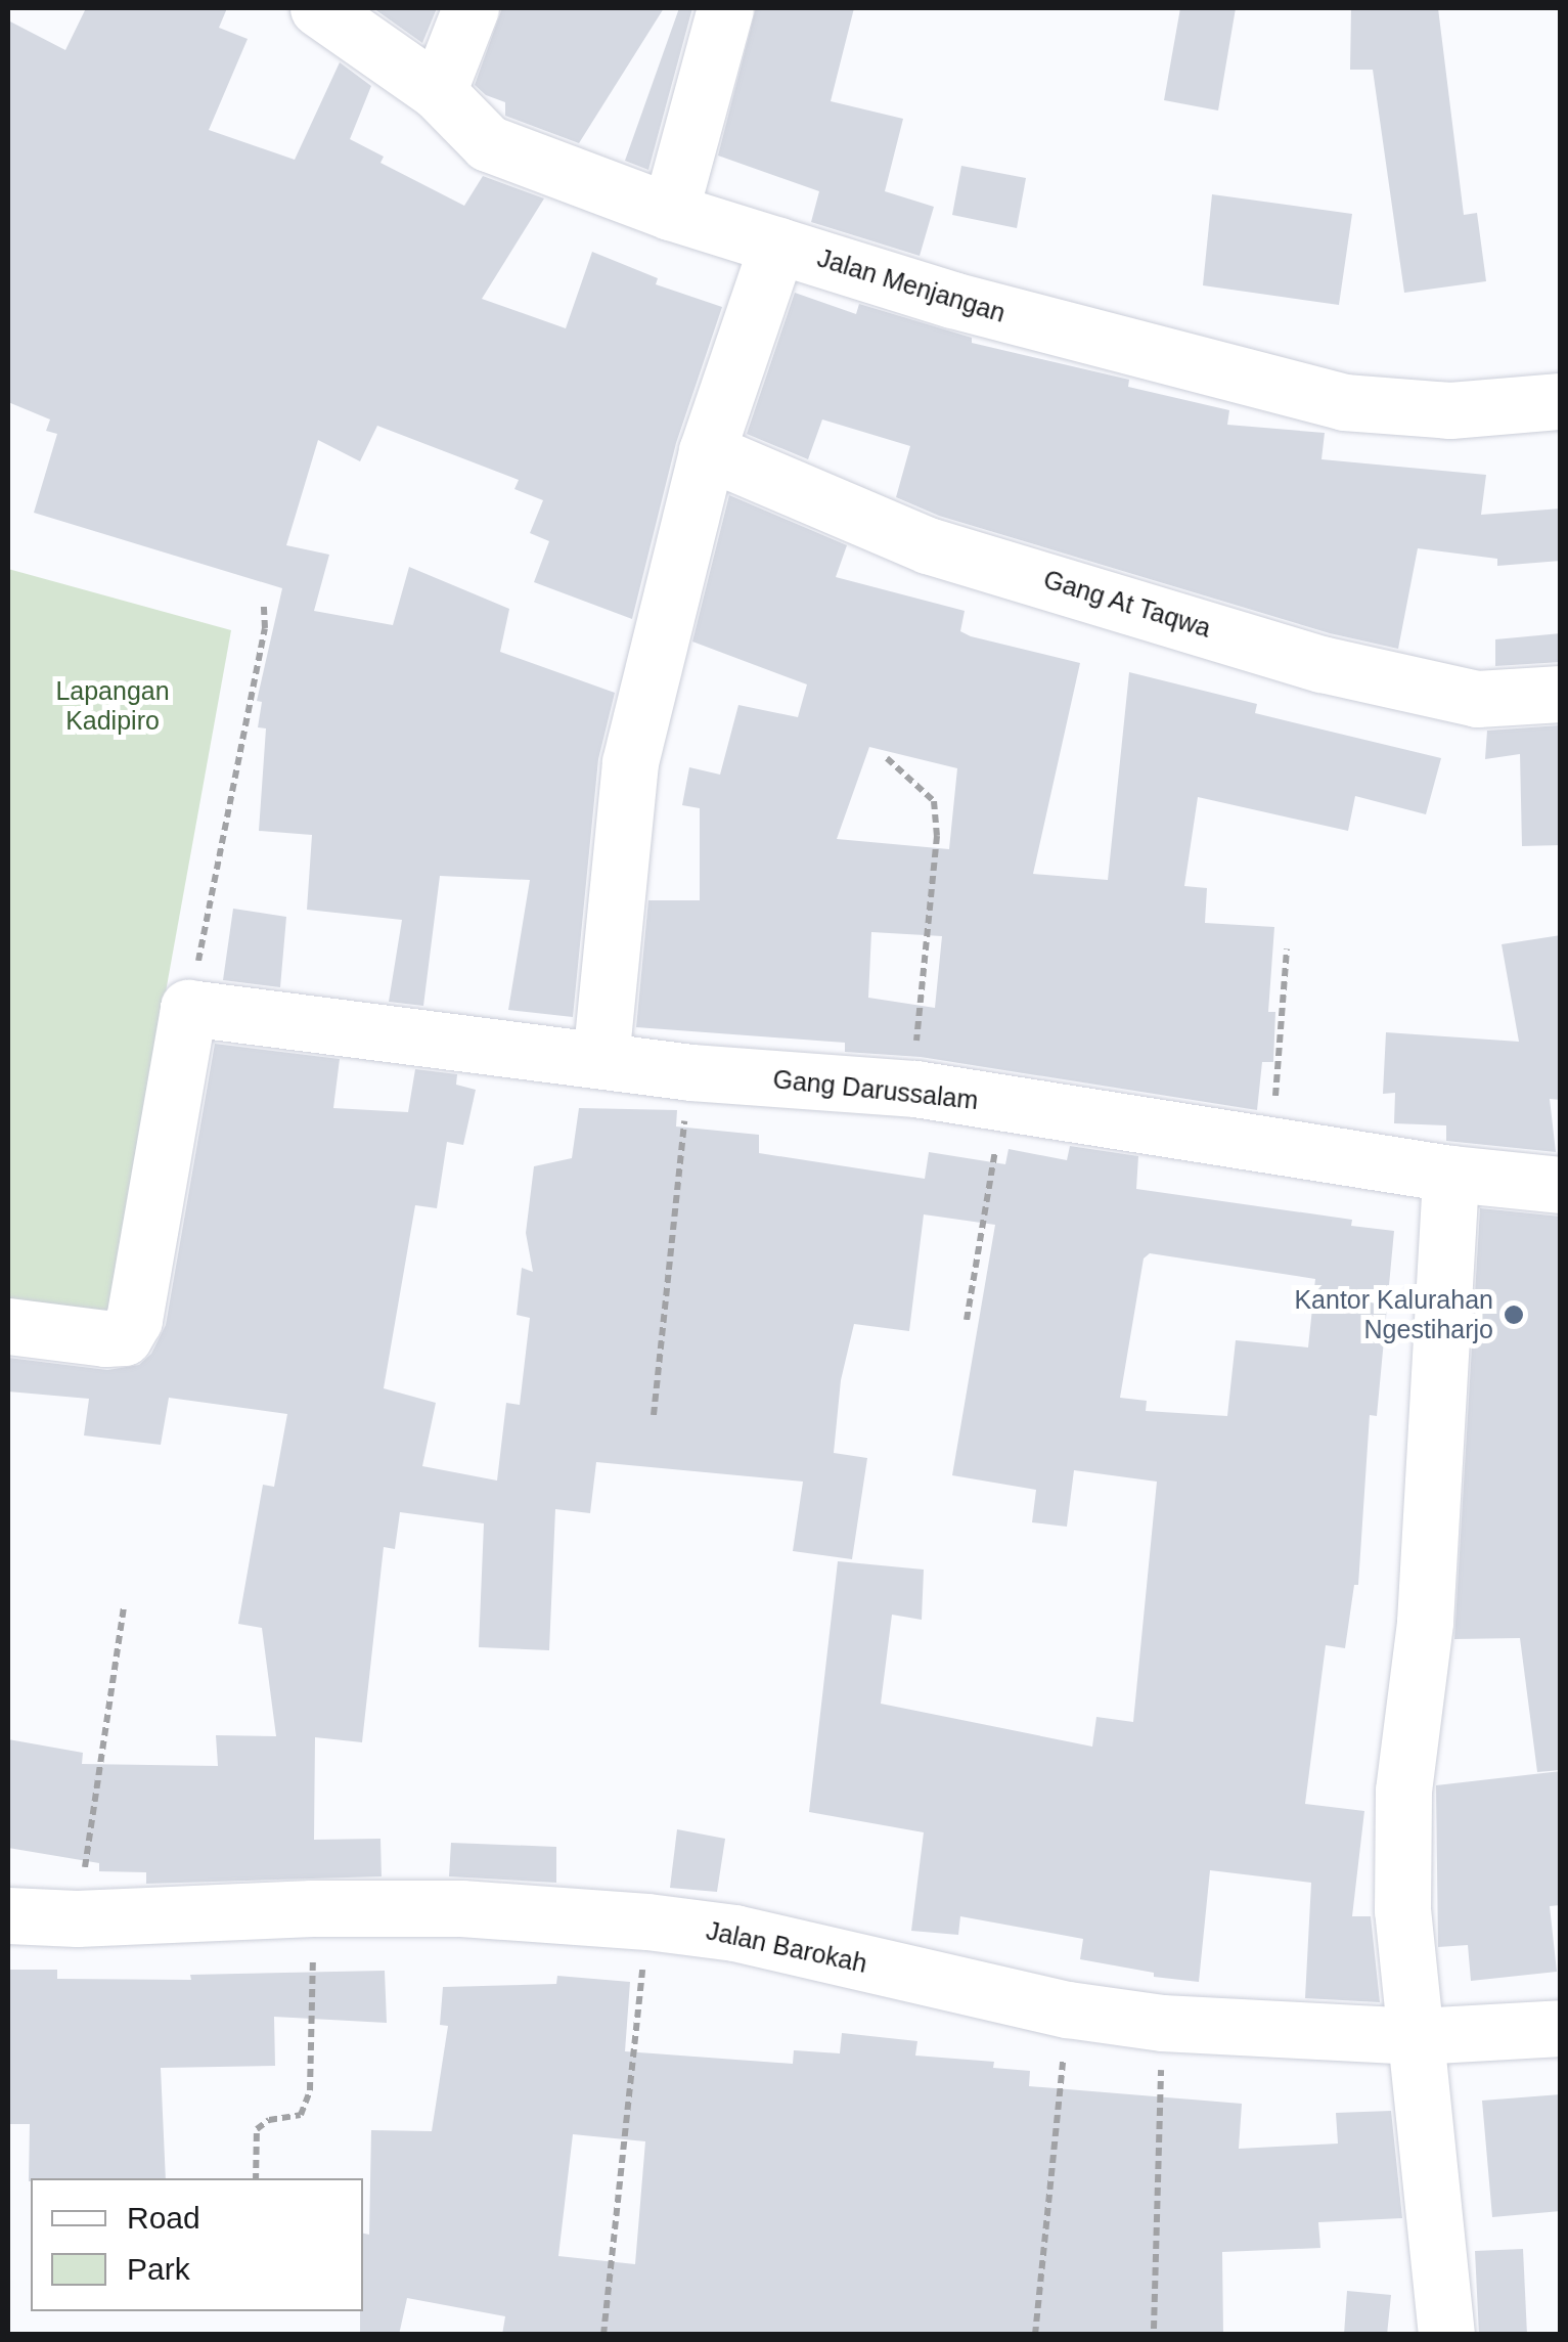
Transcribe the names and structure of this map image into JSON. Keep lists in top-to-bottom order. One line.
{"streets":{"street":["Jalan Menjangan","Gang At Taqwa","Gang Darussalam","Jalan Barokah"]},"parks":["Lapangan Kadipiro"],"places":["Kantor Kalurahan Ngestiharjo"],"legend":["Road","Park"]}
